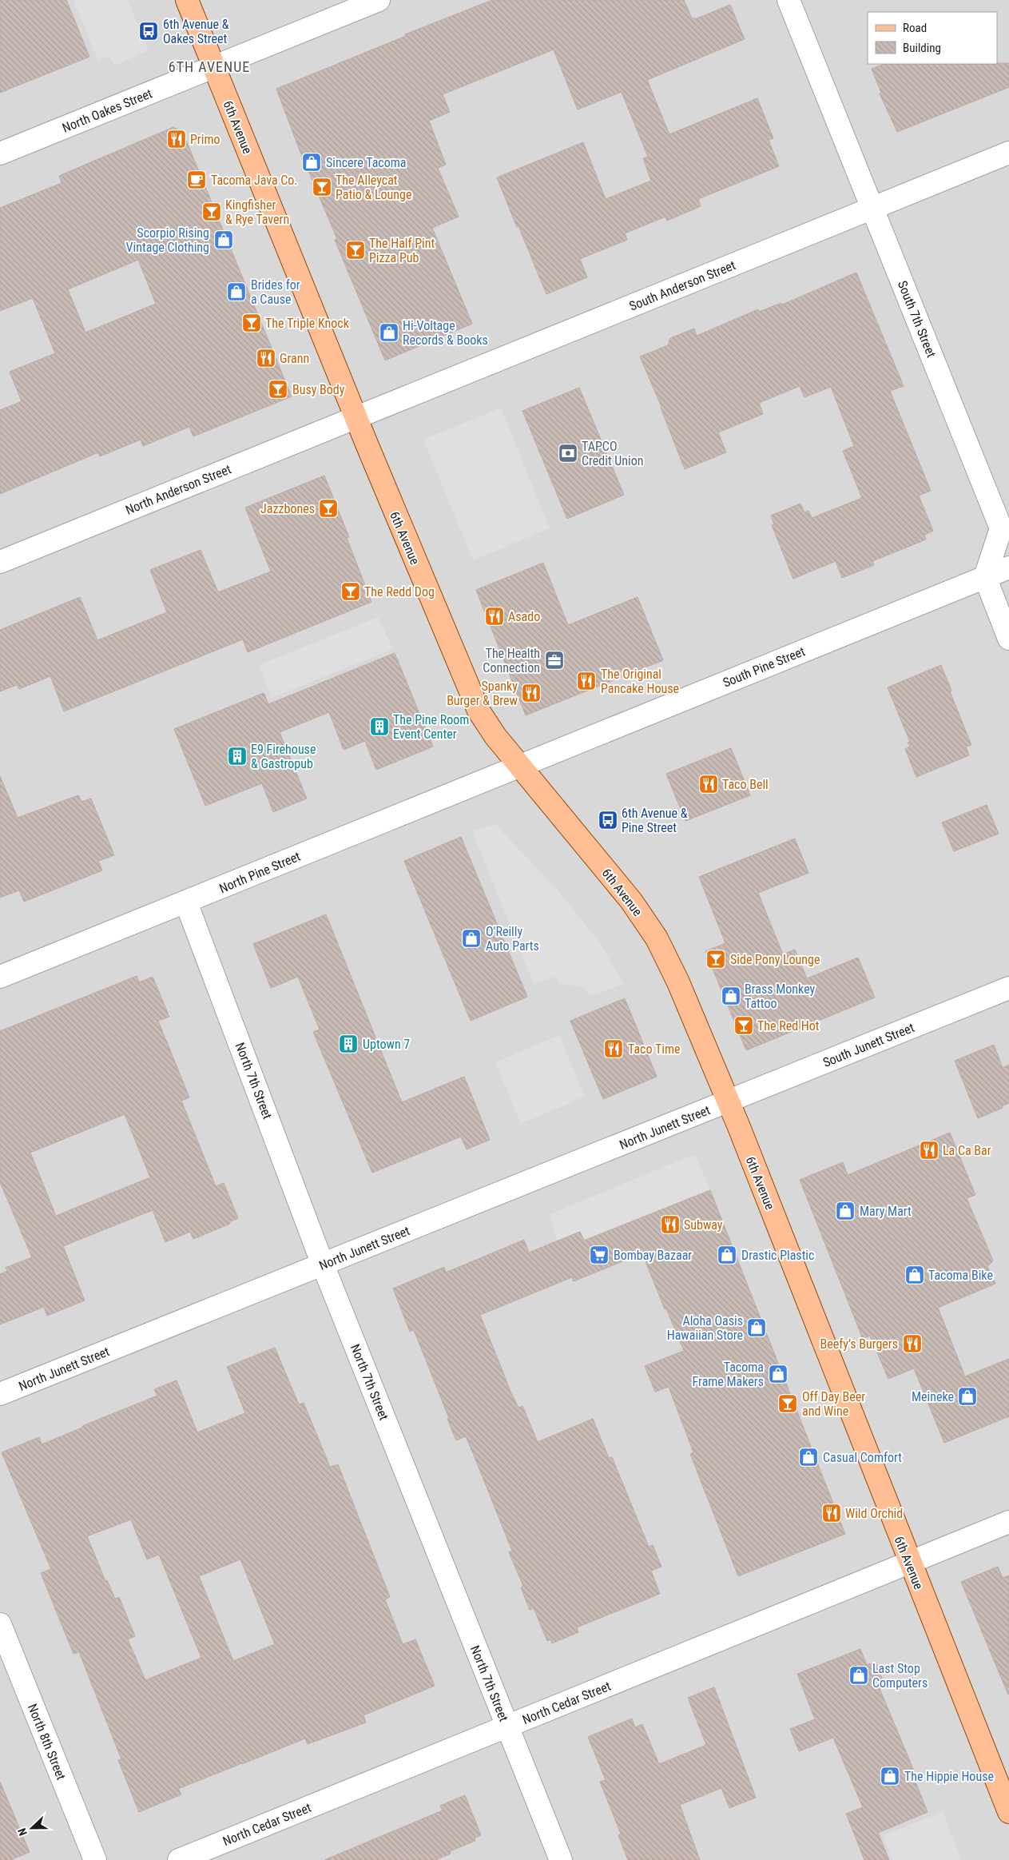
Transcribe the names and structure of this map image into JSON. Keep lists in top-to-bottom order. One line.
{"streets":{"main road":["6th Avenue"],"street":["North Oakes Street","South Anderson Street","South 7th Street","North Anderson Street","South Pine Street","North Pine Street","South Junett Street","North 7th Street","North Junett Street","North Cedar Street","North 8th Street"]},"crossings":[["North Oakes Street","6th Avenue"],["6th Avenue","South Anderson Street"],["6th Avenue","North Anderson Street"],["6th Avenue","South Pine Street"],["6th Avenue","North Pine Street"],["6th Avenue","South Junett Street"],["6th Avenue","North Junett Street"],["6th Avenue","North Cedar Street"],["South Anderson Street","South 7th Street"],["South Anderson Street","North Anderson Street"],["South 7th Street","South Pine Street"],["South Pine Street","North Pine Street"],["North Pine Street","North 7th Street"],["South Junett Street","North Junett Street"],["North 7th Street","North Junett Street"],["North 7th Street","North Cedar Street"]],"districts":["6TH AVENUE"],"places":{"bus stop":["6th Avenue & Oakes Street","6th Avenue & Pine Street"],"restaurant":["Primo","Grann","Asado","The Original Pancake House","Spanky Burger & Brew","Taco Bell","Taco Time","La Ca Bar","Subway","Beefy’s Burgers","Wild Orchid"],"shop":["Sincere Tacoma","Scorpio Rising Vintage Clothing","Brides for a Cause","Hi-Voltage Records & Books","O'Reilly Auto Parts","Brass Monkey Tattoo","Mary Mart","Drastic Plastic","Tacoma Bike","Aloha Oasis Hawaiian Store","Tacoma Frame Makers","Meineke","Casual Comfort","Last Stop Computers","The Hippie House"],"cafe":["Tacoma Java Co."],"bar":["The Alleycat Patio & Lounge","Kingfisher & Rye Tavern","The Half Pint Pizza Pub","The Triple Knock","Busy Body","Jazzbones","The Redd Dog","Side Pony Lounge","The Red Hot","Off Day Beer and Wine"],"bank":["TAPCO Credit Union"],"office":["The Health Connection"],"building":["The Pine Room Event Center","E9 Firehouse & Gastropub","Uptown 7"],"supermarket":["Bombay Bazaar"]},"legend":["Road","Building"],"north":"left"}
